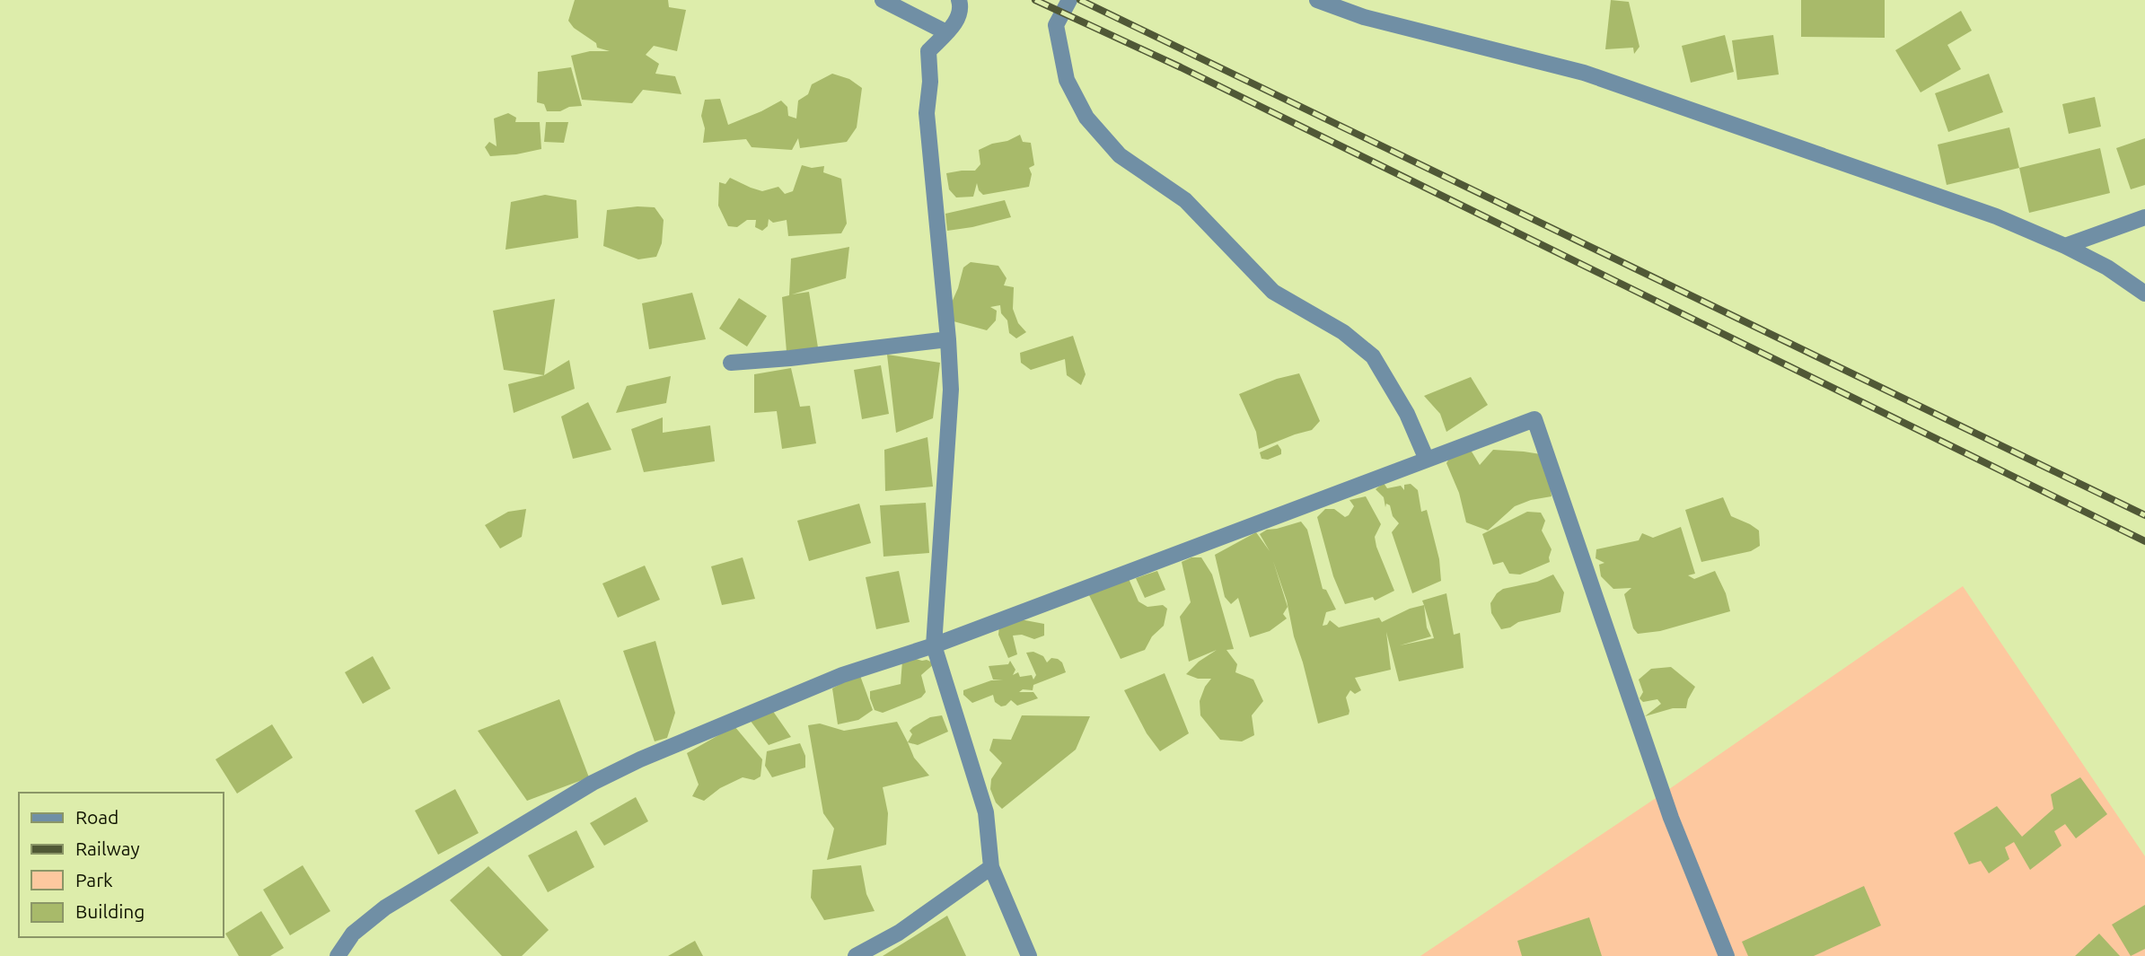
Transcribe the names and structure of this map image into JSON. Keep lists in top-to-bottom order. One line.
{"legend":["Road","Railway","Park","Building"]}
